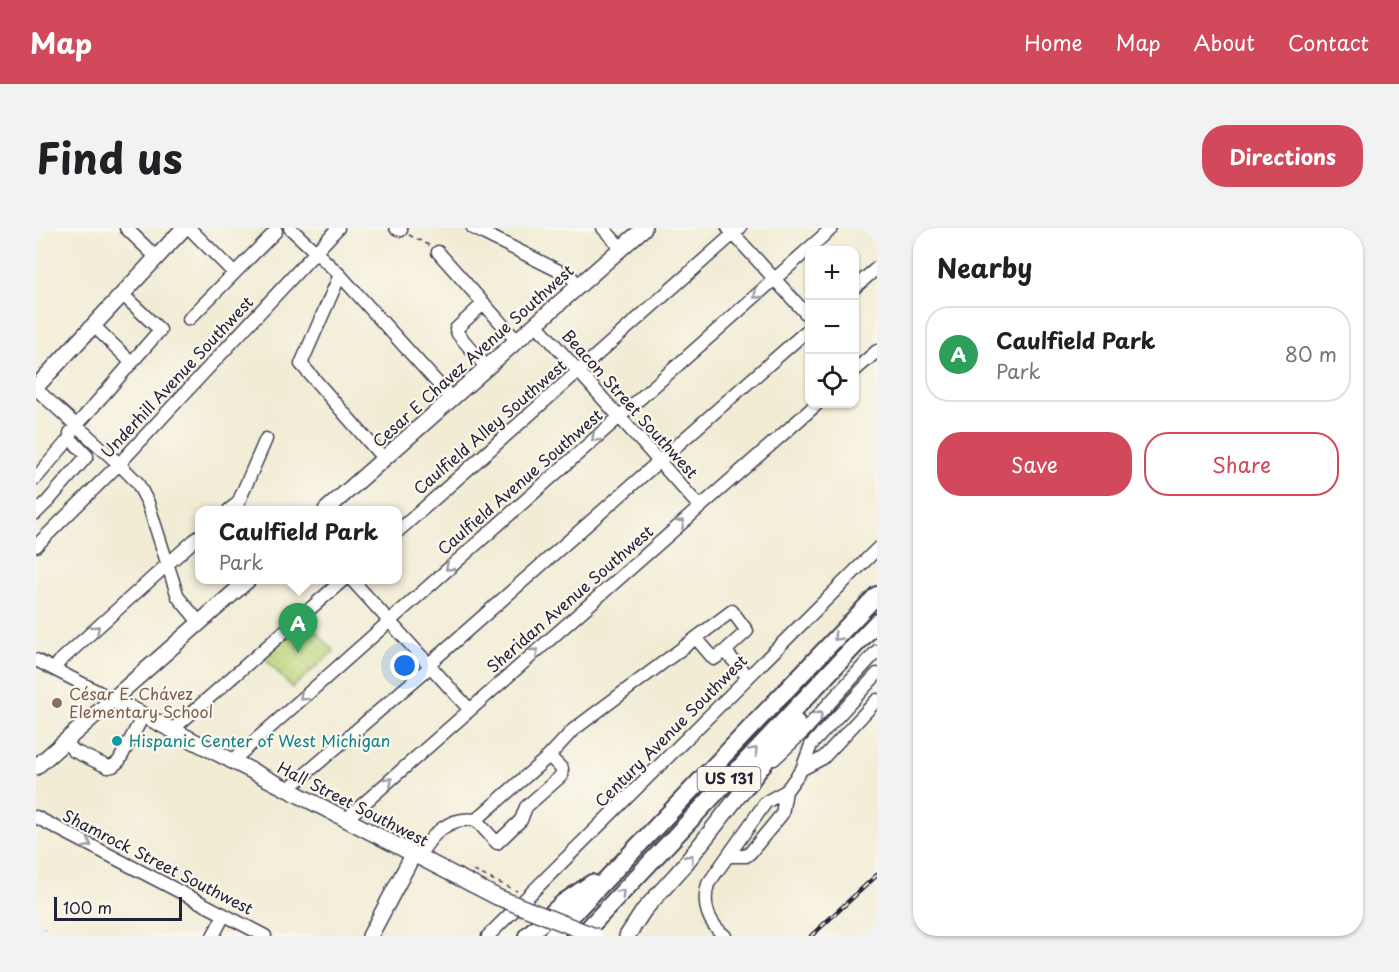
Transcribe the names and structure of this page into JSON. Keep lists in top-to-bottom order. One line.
{"streets":{"highway":["US 131"],"main road":["Cesar E Chavez Avenue Southwest","Hall Street Southwest"],"street":["Underhill Avenue Southwest","Beacon Street Southwest","Caulfield Alley Southwest","Caulfield Avenue Southwest","Sheridan Avenue Southwest","Century Avenue Southwest","Shamrock Street Southwest"]},"crossings":[["Cesar E Chavez Avenue Southwest","Beacon Street Southwest"],["Beacon Street Southwest","Caulfield Alley Southwest"],["Beacon Street Southwest","Caulfield Avenue Southwest"],["Beacon Street Southwest","Sheridan Avenue Southwest"],["Caulfield Avenue Southwest","Hall Street Southwest"],["Sheridan Avenue Southwest","Hall Street Southwest"]],"one_way":["Shamrock Street Southwest"],"places":["César E. Chávez Elementary School","Hispanic Center of West Michigan"],"scale_bar":"100 m","page":{"header":"Map","nav":["Home","Map","About","Contact"],"title":"Find us","buttons":["Directions",["Save","Share"]],"heading":"Nearby","map_buttons":["+","−"],"list":[{"mark":"A","name":"Caulfield Park","note":"Park","value":"80 m"}],"popup":["Caulfield Park","Park"],"pins":"A","scale":"100 m"}}
